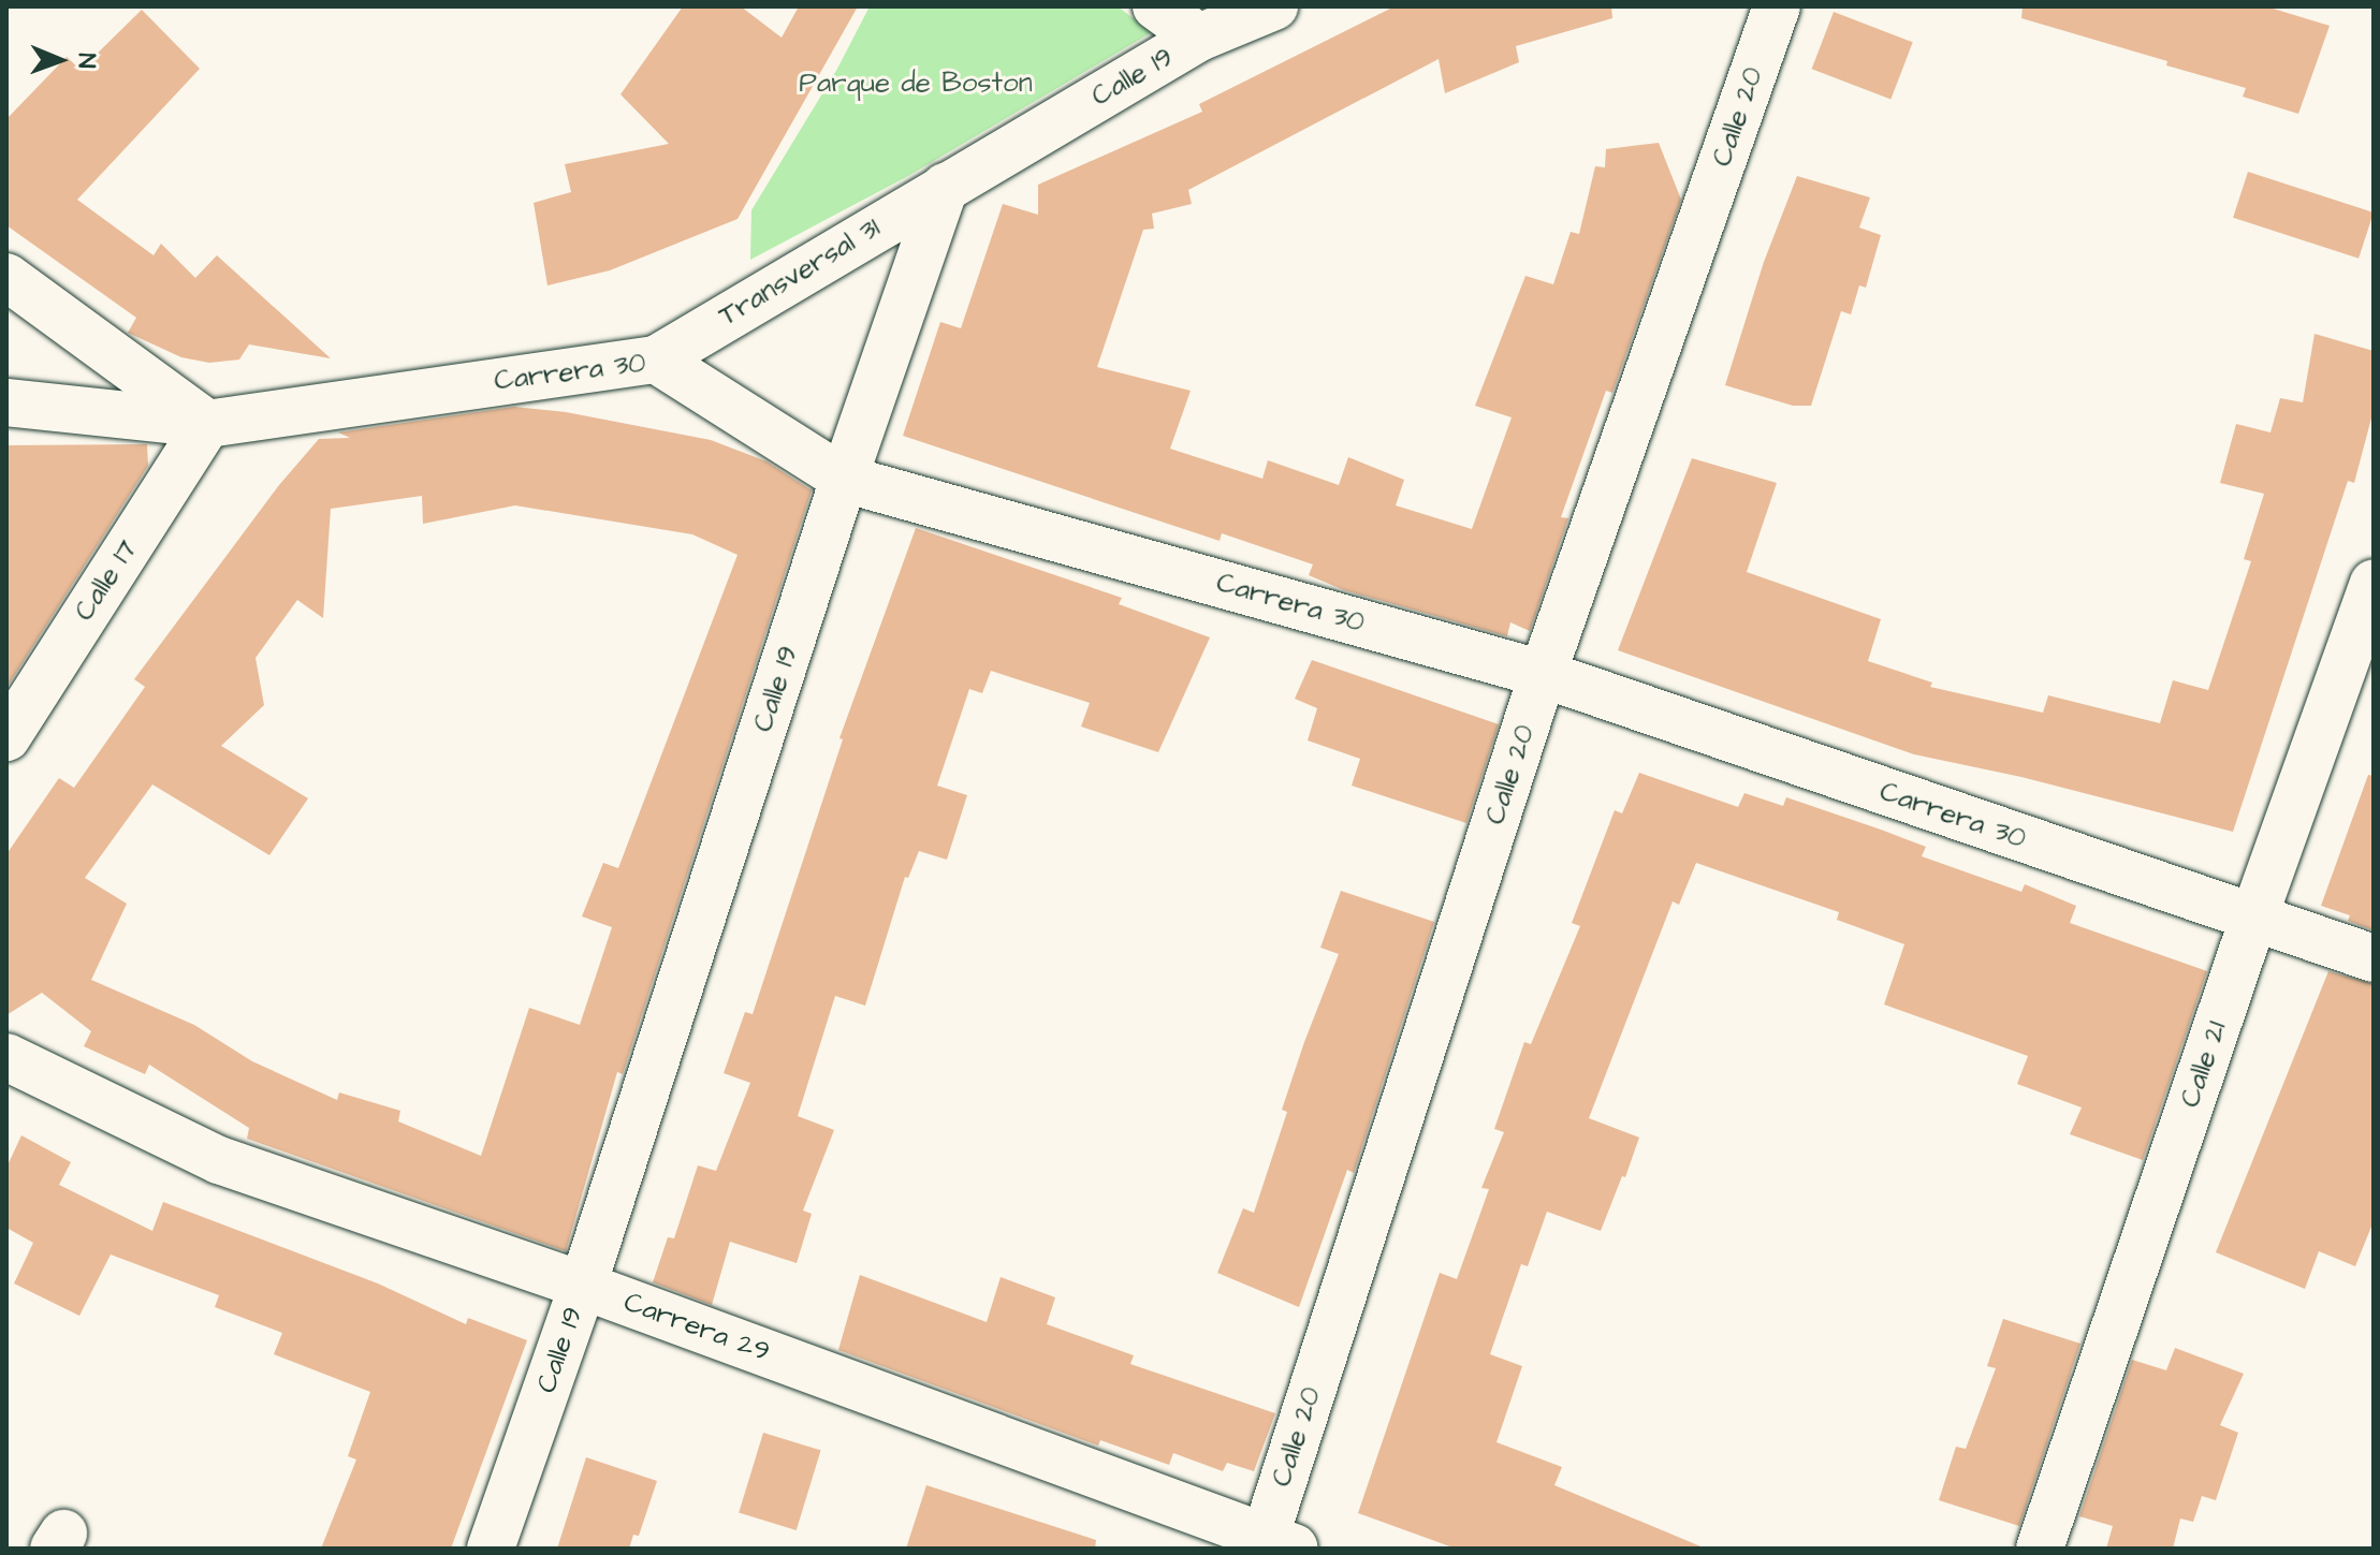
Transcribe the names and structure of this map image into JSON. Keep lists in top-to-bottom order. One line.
{"streets":{"street":["Calle 19","Calle 20","Transversal 31","Carrera 30","Calle 17","Calle 21","Carrera 29"]},"crossings":[["Calle 19","Transversal 31"],["Calle 19","Carrera 30"],["Calle 19","Carrera 29"],["Calle 20","Carrera 30"],["Calle 20","Carrera 29"],["Transversal 31","Carrera 30"],["Carrera 30","Calle 17"],["Carrera 30","Calle 21"]],"parks":["Parque de Boston"],"north":"right"}
